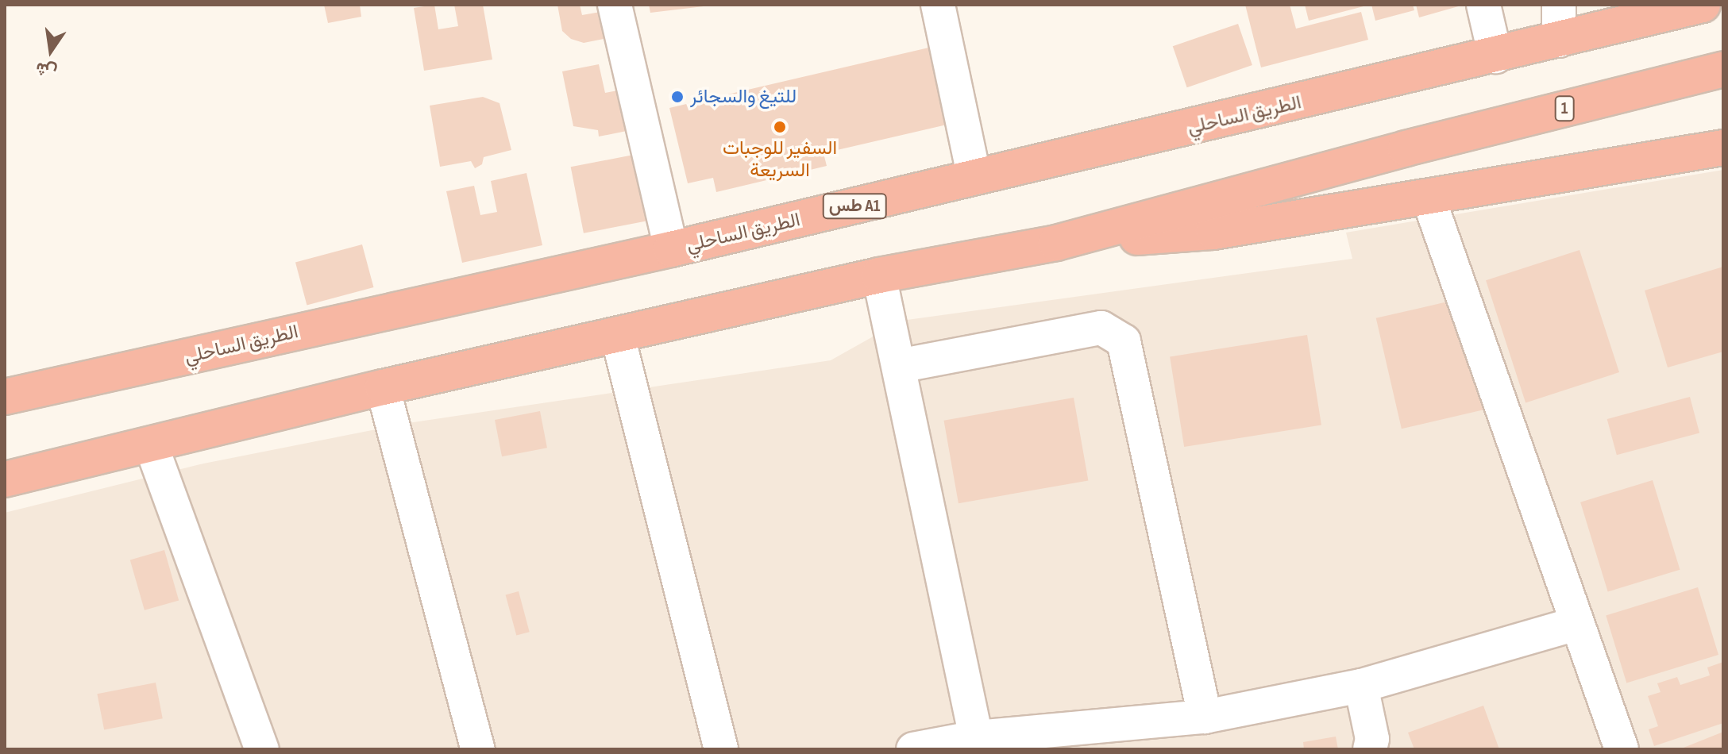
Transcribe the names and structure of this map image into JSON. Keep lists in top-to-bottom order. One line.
{"streets":{"highway":["1","الطريق الساحلي","طس A1"]},"places":["للتيغ والسجائر","السفير للوجبات السريعة"],"north":"bottom"}
